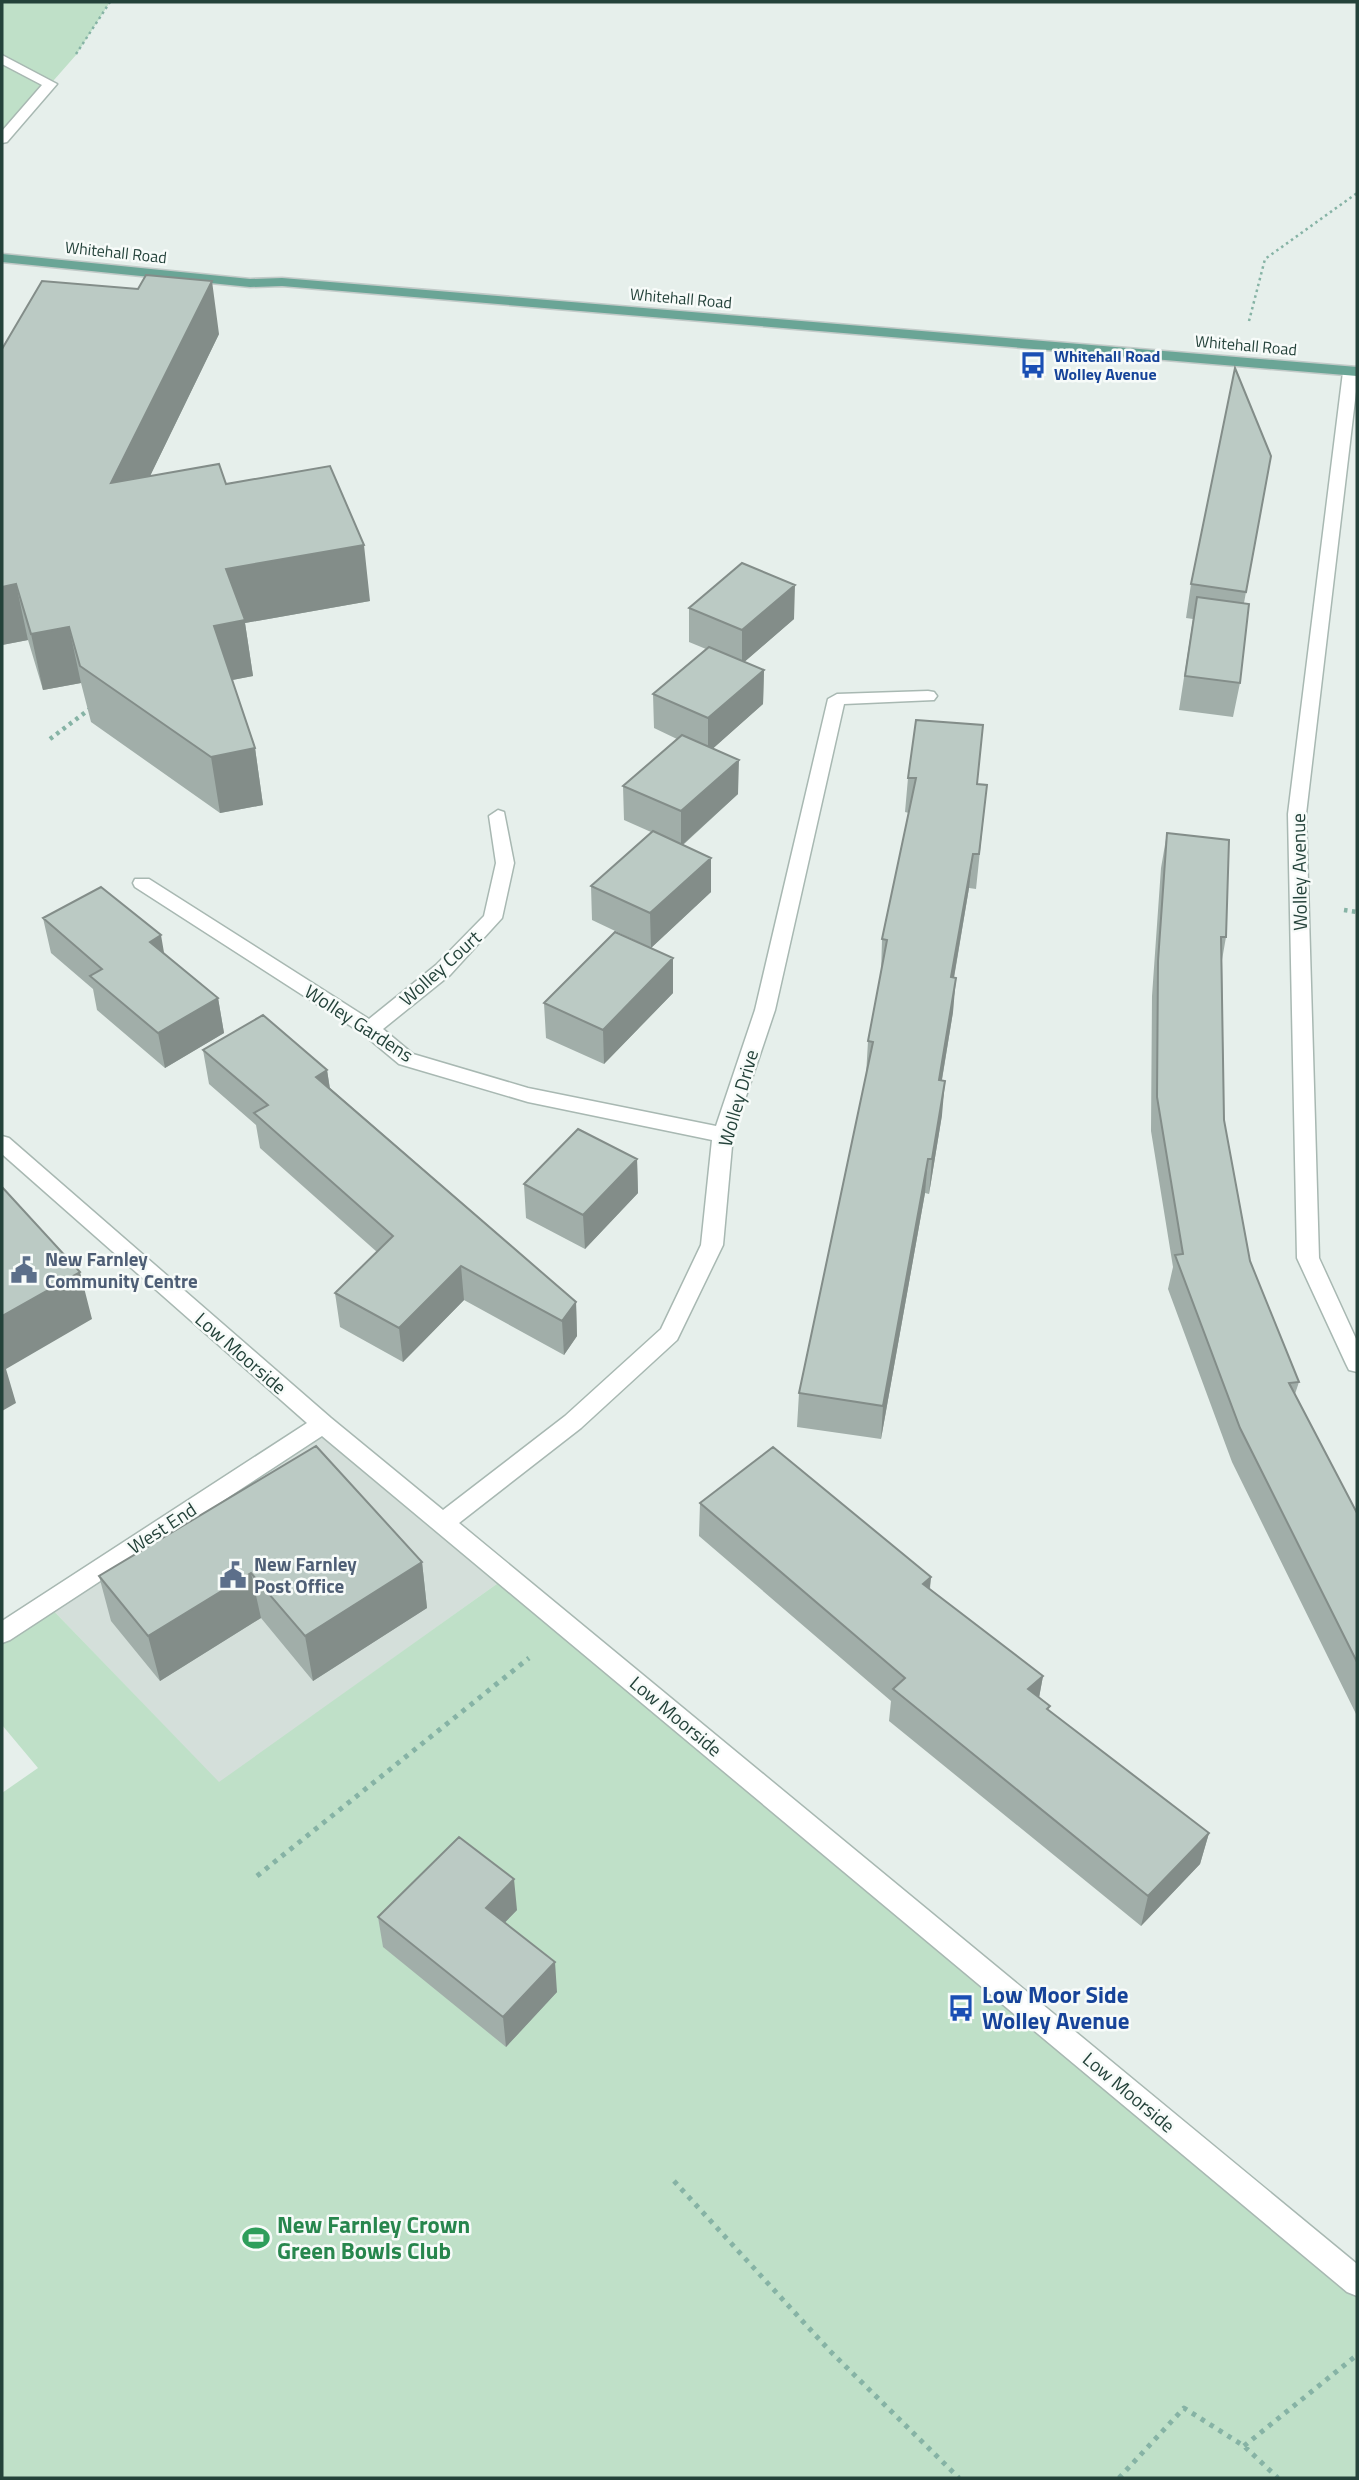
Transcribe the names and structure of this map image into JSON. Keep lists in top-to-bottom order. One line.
{"streets":{"main road":["Whitehall Road"],"street":["Wolley Avenue","Wolley Court","Wolley Gardens","Wolley Drive","Low Moorside","West End"]},"crossings":[["Whitehall Road","Wolley Avenue"],["Wolley Court","Wolley Gardens"],["Wolley Gardens","Wolley Drive"],["Wolley Drive","Low Moorside"],["Low Moorside","West End"]],"places":{"bus stop":["Whitehall Road Wolley Avenue","Low Moor Side Wolley Avenue"],"public building":["New Farnley Community Centre","New Farnley Post Office"],"sports":["New Farnley Crown Green Bowls Club"]}}
